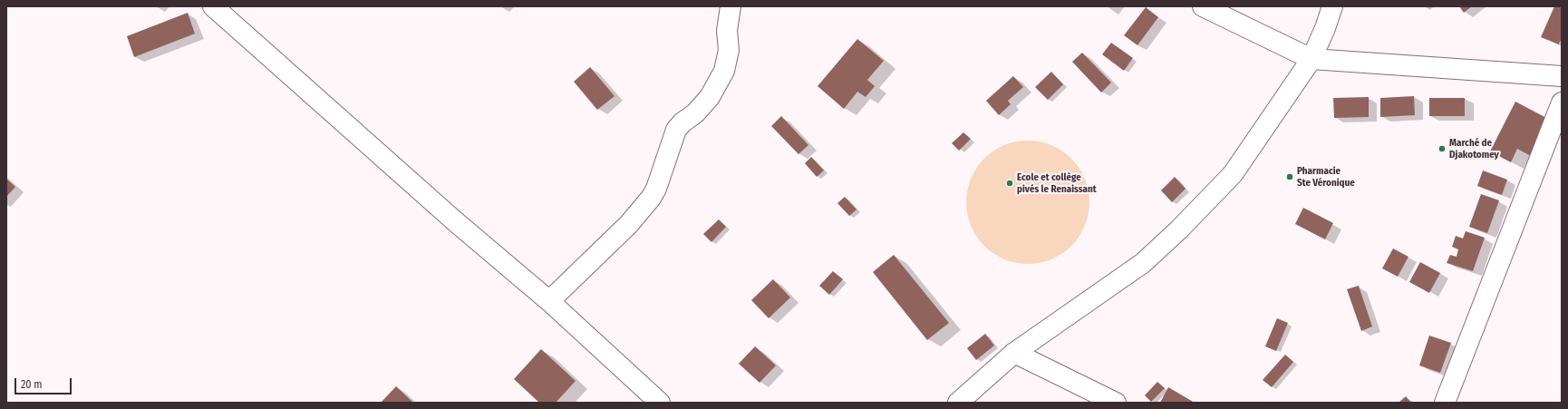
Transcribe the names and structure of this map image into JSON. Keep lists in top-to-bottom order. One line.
{"places":["Marché de Djakotomey","Pharmacie Ste Véronique","Ecole et collège pivés le Renaissant"],"scale_bar":"20 m"}
